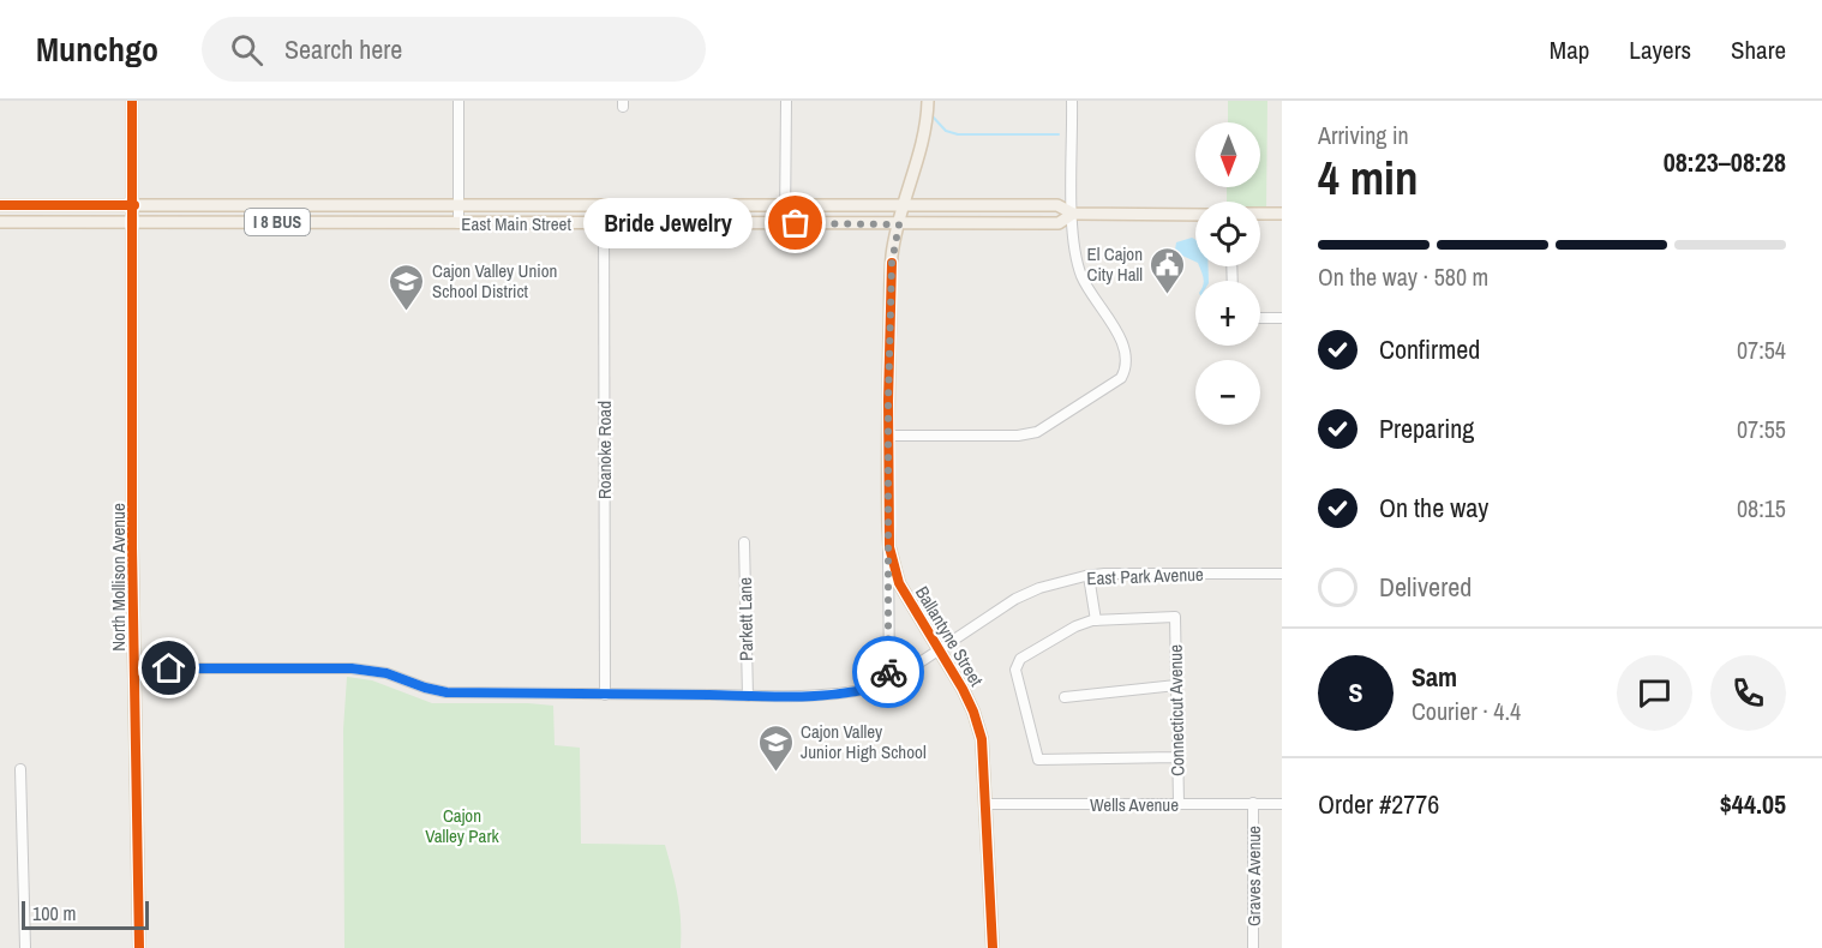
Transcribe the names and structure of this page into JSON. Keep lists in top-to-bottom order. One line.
{"streets":{"main road":["I 8 BUS","East Main Street","North Mollison Avenue","Ballantyne Street"],"street":["Roanoke Road","East Park Avenue","Parkett Lane","Connecticut Avenue","Wells Avenue","Graves Avenue"]},"crossings":[["East Main Street","Roanoke Road"],["East Main Street","North Mollison Avenue"],["East Main Street","Ballantyne Street"],["Roanoke Road","East Park Avenue"],["East Park Avenue","North Mollison Avenue"],["East Park Avenue","Parkett Lane"],["East Park Avenue","Ballantyne Street"],["Ballantyne Street","Wells Avenue"],["Connecticut Avenue","Wells Avenue"],["Wells Avenue","Graves Avenue"]],"parks":["Cajon Valley Park"],"places":{"other":["Bride Jewelry"],"public building":["El Cajon City Hall"],"school or university":["Cajon Valley Union School District","Cajon Valley Junior High School"]},"scale_bar":"100 m","north":"bottom","page":{"header":"Munchgo","search":"Search here","nav":["Map","Layers","Share"],"heading":["4 min","Arriving in","08:23–08:28"],"panel":["Sam","Courier · 4.4","Order #2776","$44.05"],"map_buttons":["+","−"],"bubble":"Bride Jewelry","bar":"On the way · 580 m","list":[["Confirmed","07:54"],["Preparing","07:55"],["On the way","08:15"],"Delivered"],"round":"S","scale":"100 m"}}
